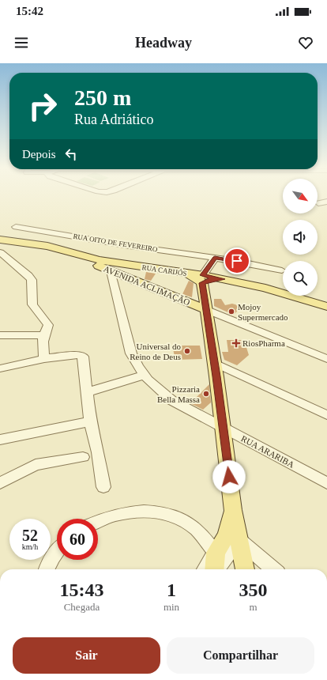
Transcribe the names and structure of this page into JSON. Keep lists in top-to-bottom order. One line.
{"streets":{"main road":["RUA CARIJÓS","AVENIDA ACLIMAÇÃO"],"street":["RUA OITO DE FEVEREIRO","RUA ARARIBA"]},"crossings":[["RUA CARIJÓS","AVENIDA ACLIMAÇÃO"],["AVENIDA ACLIMAÇÃO","RUA ARARIBA"]],"places":{"other":["Mojoy Supermercado","Universal do Reino de Deus","Pizzaria Bella Massa"],"health":["RiosPharma"]},"north":"bottom right","page":{"status":"15:42","header":"Headway","turn":["250 m","Rua Adriático"],"then":"Depois","speed":"52 km/h","limit":"60","eta":["15:43","Chegada","1","min","350","m"],"buttons":["Sair","Compartilhar"]}}
